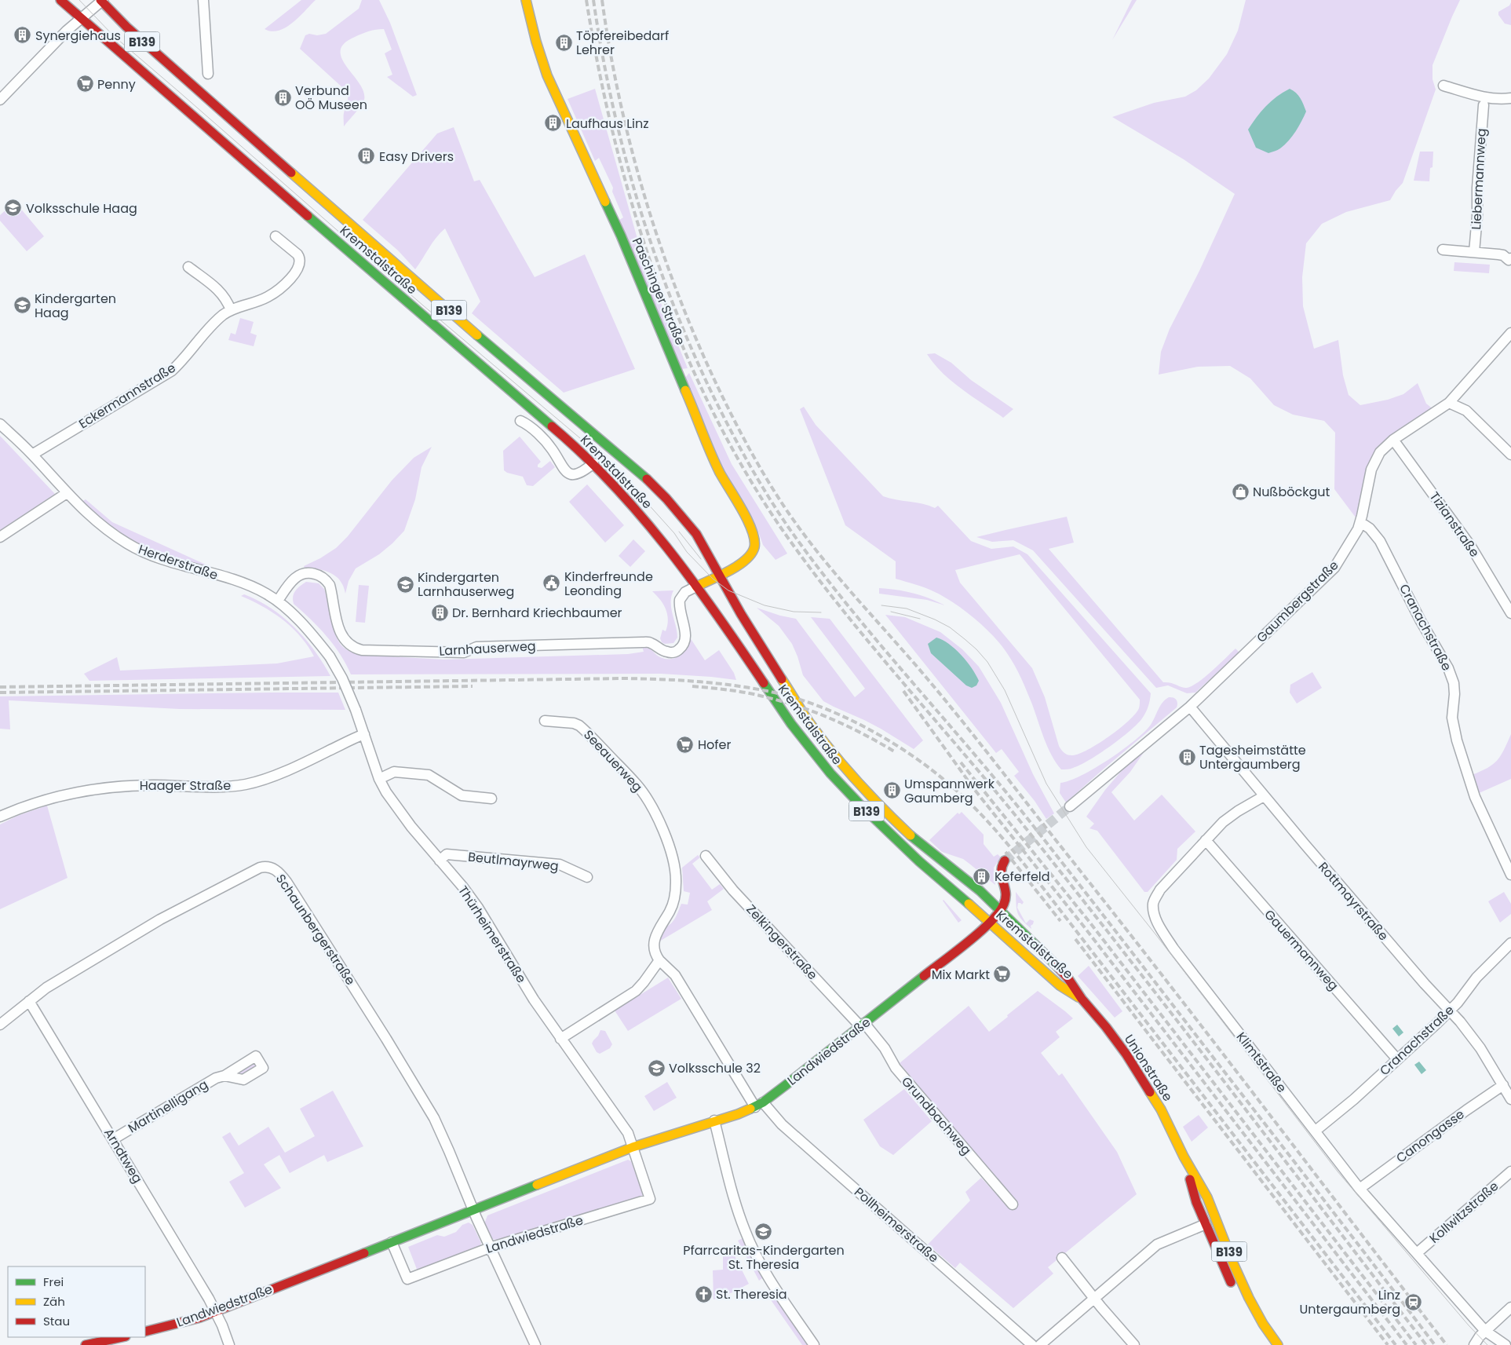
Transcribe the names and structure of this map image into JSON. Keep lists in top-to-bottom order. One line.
{"streets":{"main road":["B139","Kremstalstraße","Paschinger Straße","Larnhauserweg","Landwiedstraße","Unionstraße"],"street":["Liebermannweg","Eckermannstraße","Tizianstraße","Herderstraße","Gaumbergstraße","Cranachstraße","Seeauerweg","Haager Straße","Beutlmayrweg","Rottmayrstraße","Schaunbergerstraße","Thürheimerstraße","Zelkingerstraße","Gauermannweg","Klimtstraße","Martinelligang","Grundbachweg","Canongasse","Arndtweg","Kollwitzstraße","Pollheimerstraße"]},"crossings":[["Kremstalstraße","Paschinger Straße"],["Kremstalstraße","Larnhauserweg"],["Kremstalstraße","Landwiedstraße"],["Kremstalstraße","Unionstraße"],["Paschinger Straße","Larnhauserweg"],["Eckermannstraße","Herderstraße"],["Tizianstraße","Gaumbergstraße"],["Herderstraße","Larnhauserweg"],["Herderstraße","Thürheimerstraße"],["Gaumbergstraße","Cranachstraße"],["Gaumbergstraße","Rottmayrstraße"],["Cranachstraße","Rottmayrstraße"],["Cranachstraße","Gauermannweg"],["Cranachstraße","Klimtstraße"],["Haager Straße","Thürheimerstraße"],["Beutlmayrweg","Thürheimerstraße"],["Rottmayrstraße","Klimtstraße"],["Rottmayrstraße","Canongasse"],["Schaunbergerstraße","Landwiedstraße"],["Schaunbergerstraße","Arndtweg"],["Thürheimerstraße","Landwiedstraße"],["Zelkingerstraße","Landwiedstraße"],["Zelkingerstraße","Grundbachweg"],["Gauermannweg","Klimtstraße"],["Landwiedstraße","Grundbachweg"],["Landwiedstraße","Arndtweg"],["Landwiedstraße","Pollheimerstraße"],["Klimtstraße","Canongasse"],["Klimtstraße","Kollwitzstraße"],["Martinelligang","Arndtweg"]],"places":{"building":["Synergiehaus","Töpfereibedarf Lehrer","Verbund OÖ Museen","Laufhaus Linz","Easy Drivers","Dr. Bernhard Kriechbaumer","Tagesheimstätte Untergaumberg","Umspannwerk Gaumberg","Keferfeld"],"supermarket":["Penny","Hofer","Mix Markt"],"school or university":["Volksschule Haag","Kindergarten Haag","Kindergarten Larnhauserweg","Volksschule 32","Pfarrcaritas-Kindergarten St. Theresia"],"shop":["Nußböckgut"],"public building":["Kinderfreunde Leonding"],"church":["St. Theresia"],"station":["Linz Untergaumberg"]},"legend":["Frei","Zäh","Stau"]}
